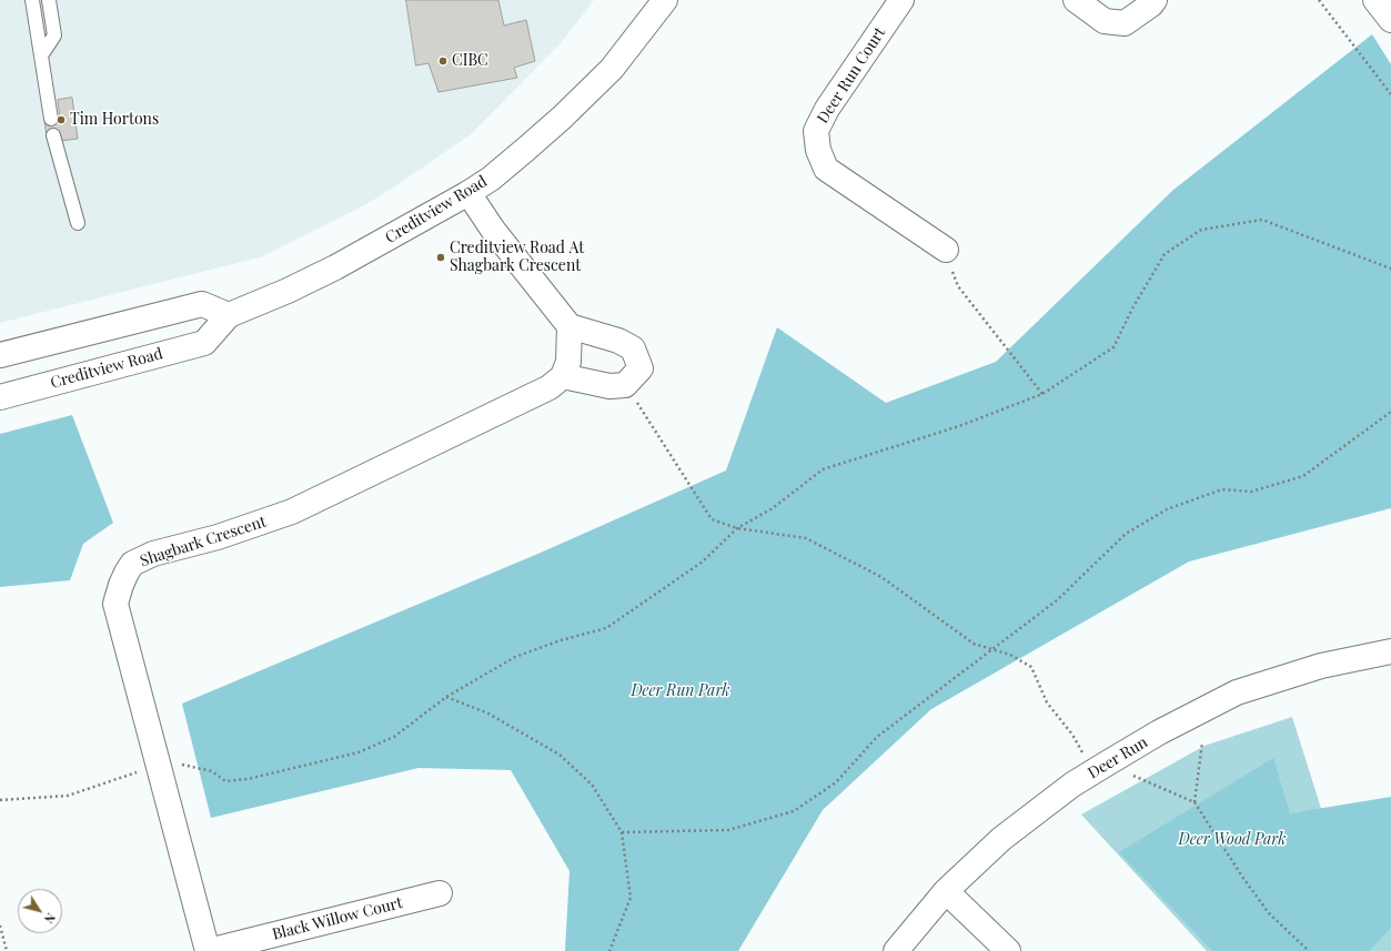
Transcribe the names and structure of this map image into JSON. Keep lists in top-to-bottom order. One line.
{"streets":{"street":["Deer Run Court","Creditview Road","Shagbark Crescent","Deer Run","Black Willow Court"]},"crossings":[["Shagbark Crescent","Black Willow Court"]],"parks":["Deer Run Park","Deer Wood Park"],"places":["CIBC","Tim Hortons","Creditview Road At Shagbark Crescent"],"north":"bottom right"}
